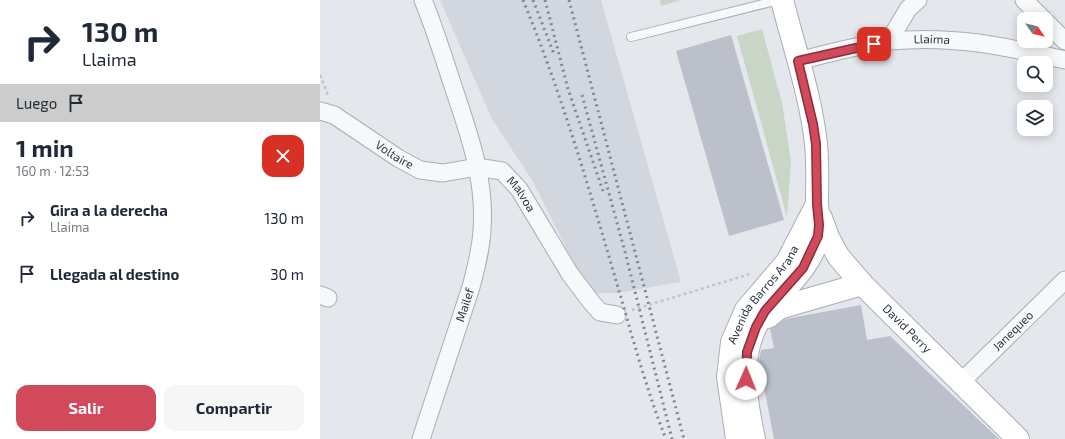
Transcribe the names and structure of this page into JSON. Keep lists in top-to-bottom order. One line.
{"streets":{"main road":["Avenida Barros Arana","David Perry"],"street":["Llaima","Voltaire","Malvoa","Mailef","Janequeo"]},"crossings":[["Llaima","Avenida Barros Arana"],["Voltaire","Malvoa"],["Voltaire","Mailef"],["Malvoa","Mailef"],["Avenida Barros Arana","David Perry"],["David Perry","Janequeo"]],"north":"bottom right","page":{"turn":["130 m","Llaima"],"then":"Luego","heading":["1 min","160 m · 12:53"],"list":[{"name":"Gira a la derecha","note":"Llaima","value":"130 m"},{"name":"Llegada al destino","value":"30 m"}],"buttons":["Salir","Compartir"]}}
